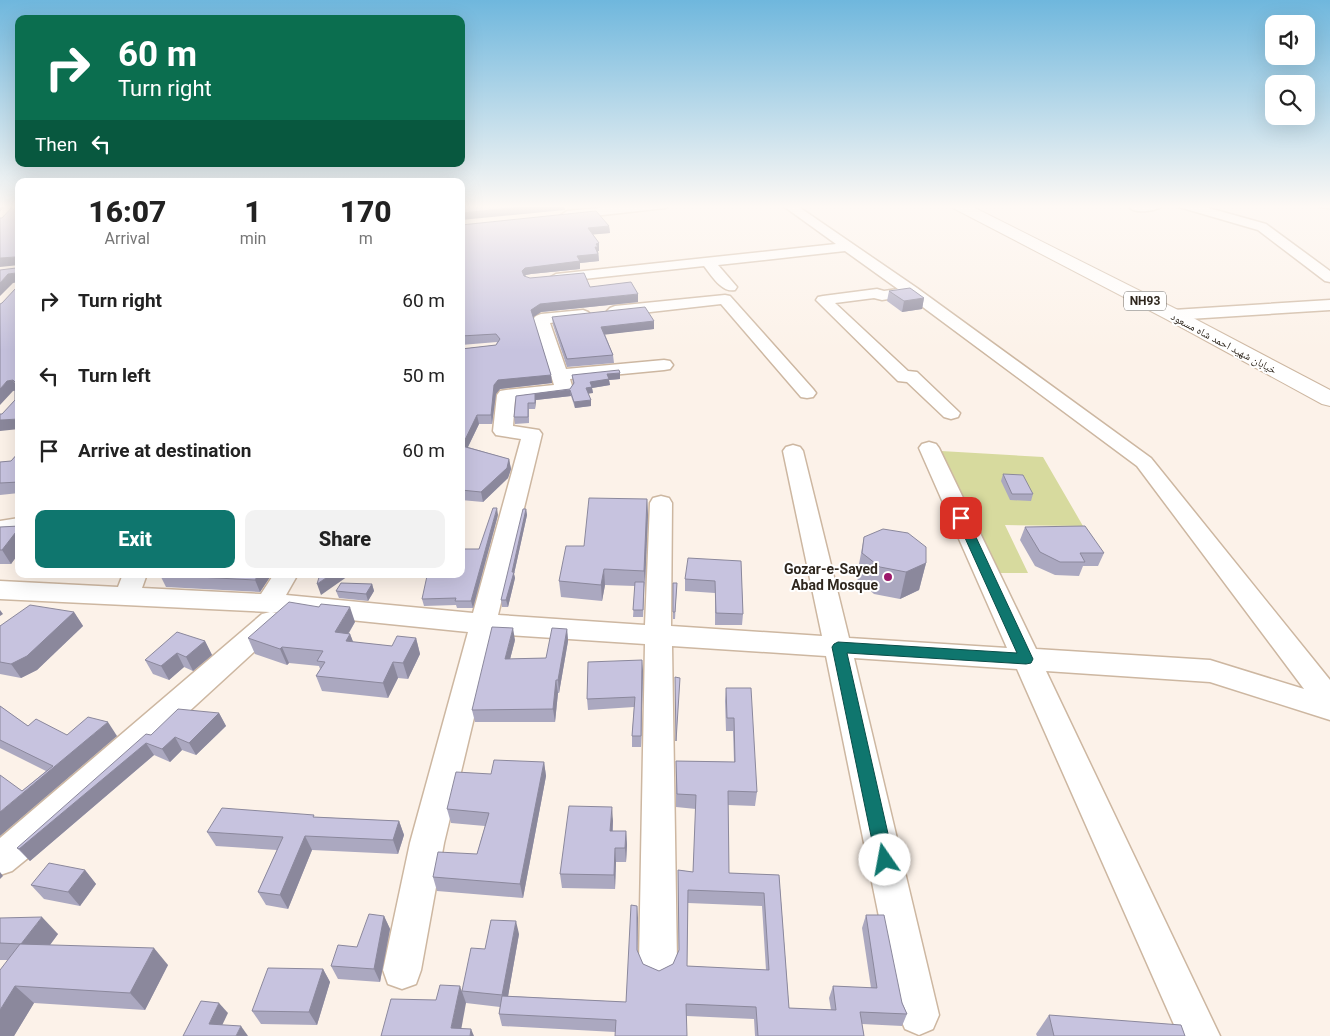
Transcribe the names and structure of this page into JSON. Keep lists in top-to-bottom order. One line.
{"streets":{"main road":["NH93","خیابان شهید احمد شاه مسعود"]},"places":["Gozar-e-Sayed Abad Mosque"],"page":{"turn":["60 m","Turn right"],"then":"Then","eta":["16:07","Arrival","1","min","170","m"],"list":[{"name":"Turn right","value":"60 m"},{"name":"Turn left","value":"50 m"},{"name":"Arrive at destination","value":"60 m"}],"buttons":["Exit","Share"]}}
